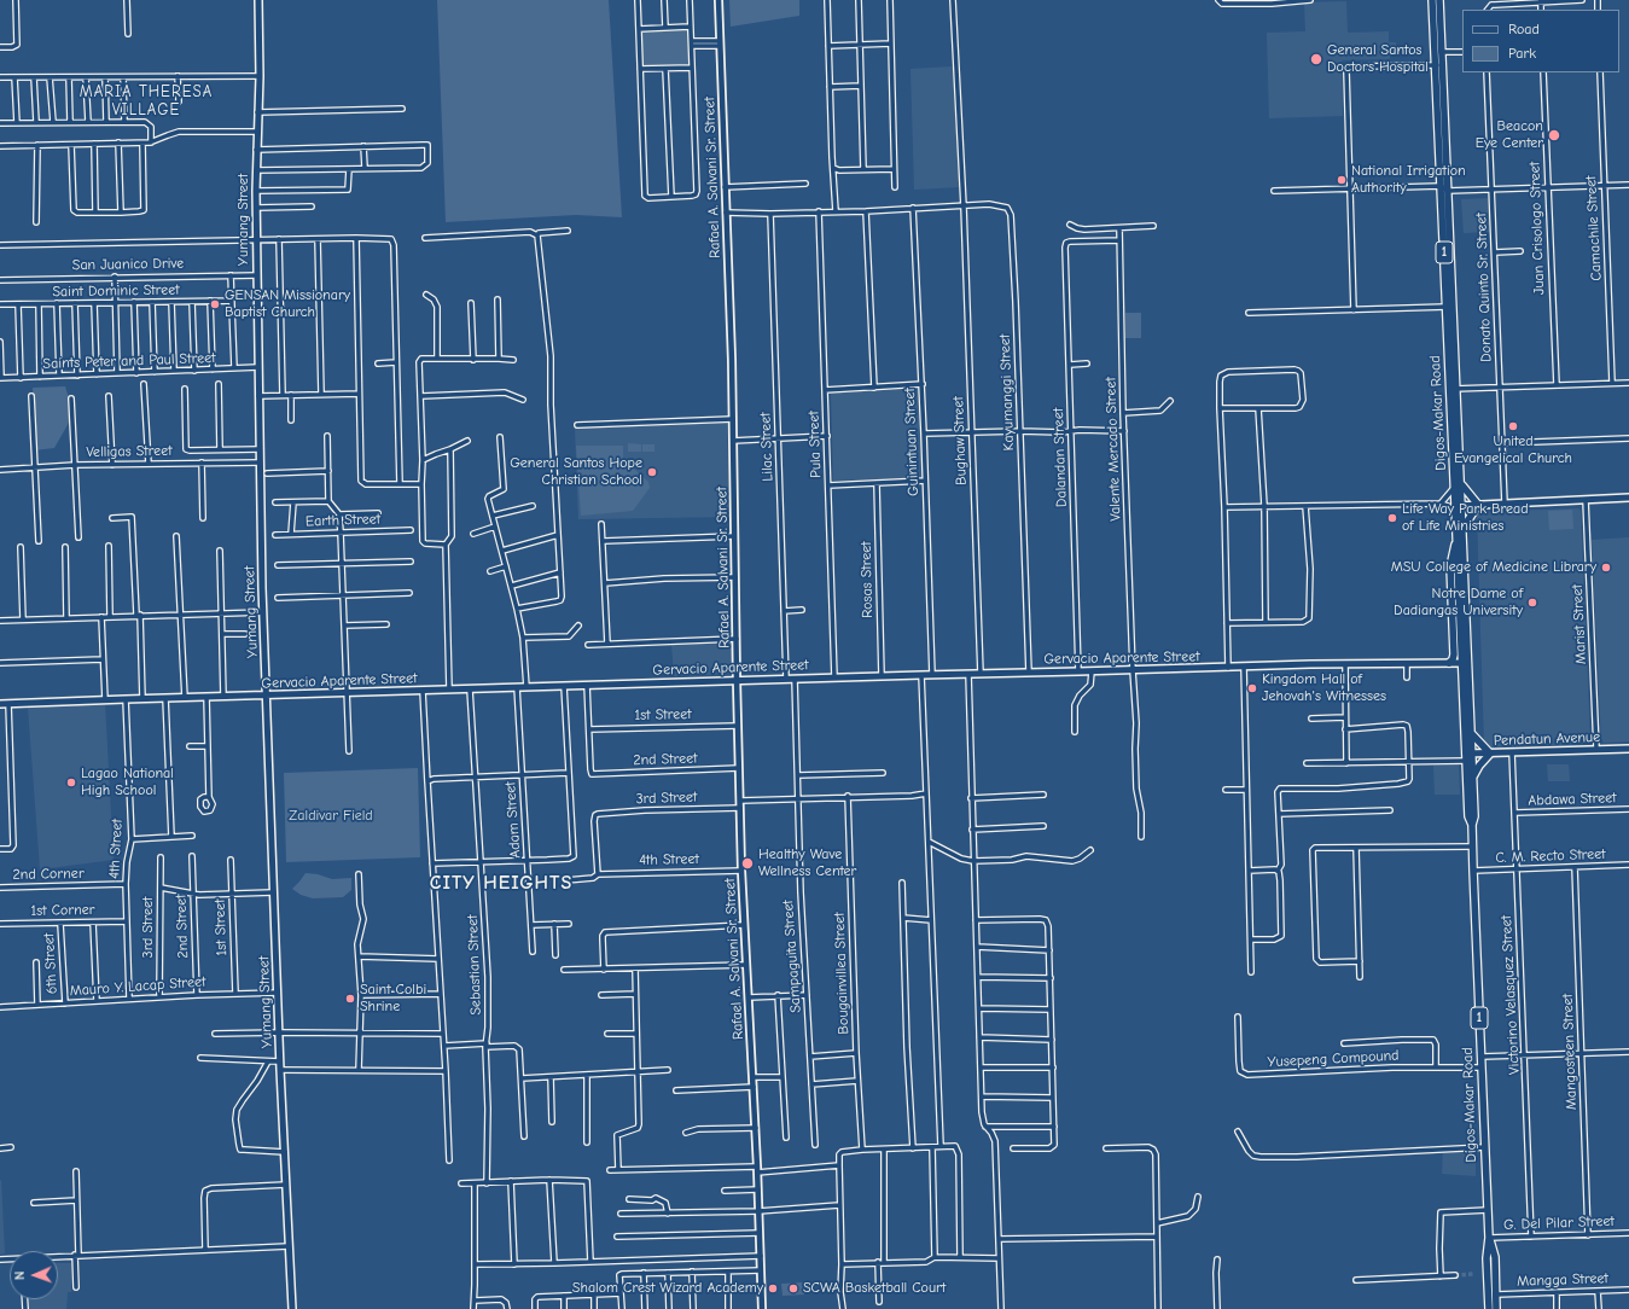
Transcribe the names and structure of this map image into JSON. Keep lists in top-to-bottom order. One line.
{"streets":{"main road":["Yumang Street","1","Digos-Makar Road","Gervacio Aparente Street","Pendatun Avenue"],"street":["Rafael A. Salvani Sr. Street","Juan Crisologo Street","Camachile Street","San Juanico Drive","Donato Quinto Sr. Street","Saint Dominic Street","Saints Peter and Paul Street","Kayumanggi Street","Bughaw Street","Guinintuan Street","Pula Street","Lilac Street","Valente Mercado Street","Velligas Street","Dalandan Street","Earth Street","Rosas Street","Marist Street","1st Street","2nd Street","3rd Street","Abdawa Street","Adam Street","4th Street","C. M. Recto Street","2nd Corner","1st Corner","Sampaguita Street","6th Street","Sebastian Street","Bougainvillea Street","Mauro Y. Lacap Street","Victorino Velasquez Street","Mangosteen Street","Yusepeng Compound","G. Del Pilar Street","Mangga Street"]},"crossings":[["Rafael A. Salvani Sr. Street","Kayumanggi Street"],["Rafael A. Salvani Sr. Street","Gervacio Aparente Street"],["Rafael A. Salvani Sr. Street","1st Street"],["Rafael A. Salvani Sr. Street","2nd Street"],["Rafael A. Salvani Sr. Street","3rd Street"],["Rafael A. Salvani Sr. Street","4th Street"],["Yumang Street","San Juanico Drive"],["Yumang Street","Saints Peter and Paul Street"],["Yumang Street","Velligas Street"],["Yumang Street","Gervacio Aparente Street"],["Yumang Street","Mauro Y. Lacap Street"],["Kayumanggi Street","Bughaw Street"],["Kayumanggi Street","Guinintuan Street"],["Kayumanggi Street","Pula Street"],["Kayumanggi Street","Lilac Street"],["Kayumanggi Street","Gervacio Aparente Street"],["Digos-Makar Road","Gervacio Aparente Street"],["Digos-Makar Road","Pendatun Avenue"],["Digos-Makar Road","C. M. Recto Street"],["Digos-Makar Road","Yusepeng Compound"],["Digos-Makar Road","G. Del Pilar Street"],["Digos-Makar Road","Mangga Street"],["Bughaw Street","Gervacio Aparente Street"],["Guinintuan Street","Gervacio Aparente Street"],["Pula Street","Gervacio Aparente Street"],["Lilac Street","Gervacio Aparente Street"],["Valente Mercado Street","Dalandan Street"],["Valente Mercado Street","Gervacio Aparente Street"],["Dalandan Street","Gervacio Aparente Street"],["Rosas Street","Gervacio Aparente Street"],["Marist Street","Pendatun Avenue"],["Gervacio Aparente Street","Adam Street"],["Gervacio Aparente Street","4th Street"],["Gervacio Aparente Street","Sampaguita Street"],["Gervacio Aparente Street","Sebastian Street"],["1st Street","2nd Street"],["1st Street","Mauro Y. Lacap Street"],["Pendatun Avenue","Victorino Velasquez Street"],["2nd Street","Mauro Y. Lacap Street"],["3rd Street","4th Street"],["3rd Street","Mauro Y. Lacap Street"],["Abdawa Street","Victorino Velasquez Street"],["4th Street","2nd Corner"],["4th Street","1st Corner"],["4th Street","Mauro Y. Lacap Street"],["C. M. Recto Street","Victorino Velasquez Street"],["C. M. Recto Street","Mangosteen Street"],["1st Corner","6th Street"],["6th Street","Mauro Y. Lacap Street"],["Victorino Velasquez Street","G. Del Pilar Street"],["Mangosteen Street","G. Del Pilar Street"]],"districts":["MARIA THERESA VILLAGE","CITY HEIGHTS"],"parks":["Zaldivar Field"],"places":["General Santos Doctors Hospital","Beacon Eye Center","National Irrigation Authority","GENSAN Missionary Baptist Church","United Evangelical Church","General Santos Hope Christian School","Life Way Park Bread of Life Ministries","MSU College of Medicine Library","Notre Dame of Dadiangas University","Kingdom Hall of Jehovah's Witnesses","Lagao National High School","Healthy Wave Wellness Center","Saint Colbi Shrine","Shalom Crest Wizard Academy","SCWA Basketball Court"],"legend":["Road","Park"],"north":"left"}
